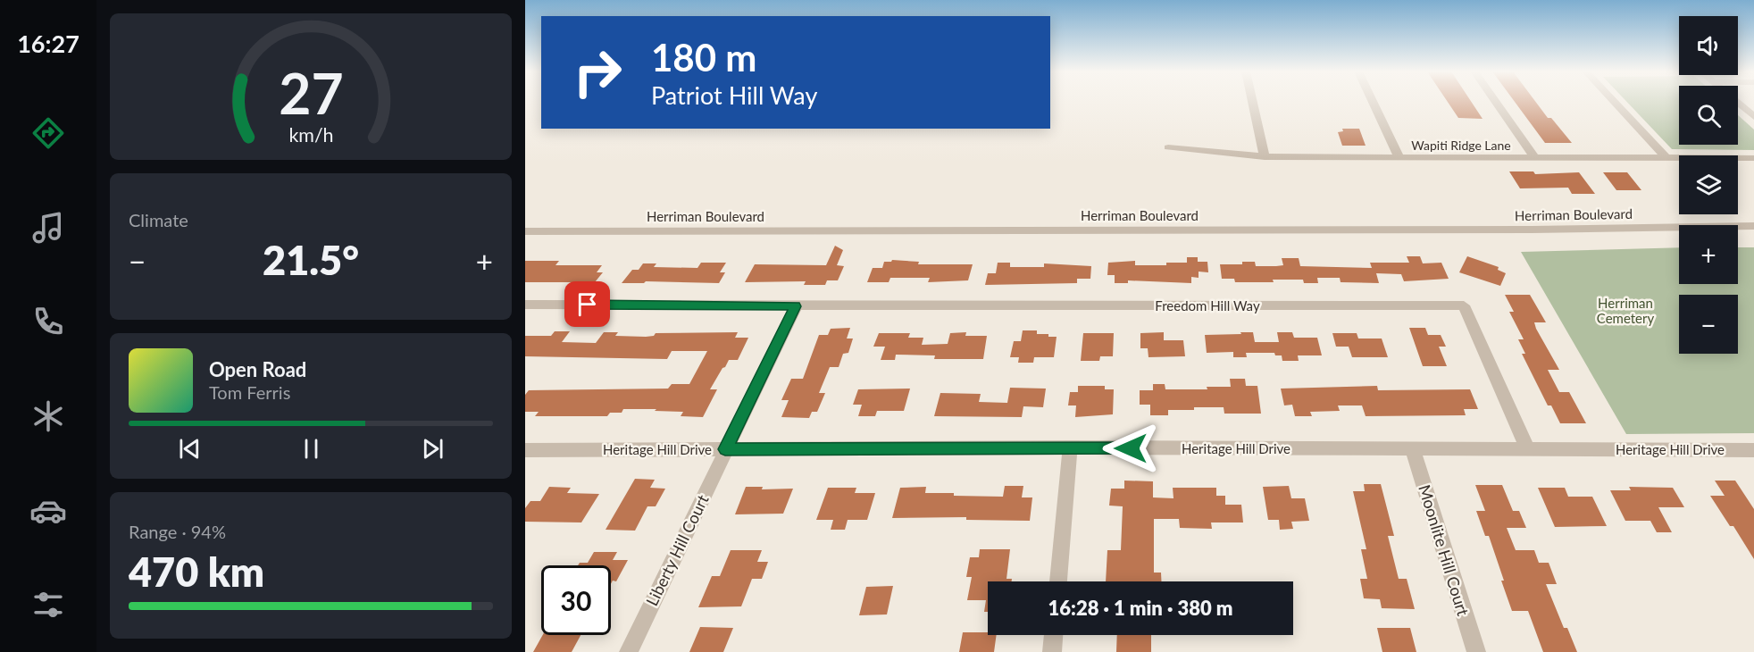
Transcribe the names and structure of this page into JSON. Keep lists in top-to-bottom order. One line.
{"streets":{"street":["Wapiti Ridge Lane","Herriman Boulevard","Freedom Hill Way","Heritage Hill Drive","Liberty Hill Court","Moonlite Hill Court"]},"crossings":[["Freedom Hill Way","Heritage Hill Drive"],["Freedom Hill Way","Liberty Hill Court"],["Heritage Hill Drive","Liberty Hill Court"],["Heritage Hill Drive","Moonlite Hill Court"]],"parks":["Herriman Cemetery"],"page":{"tabs":"16:27","map_buttons":["+","−"],"turn":["180 m","Patriot Hill Way"],"tile":["Climate",["Range · 94%","470 km"]],"heat":["−","21.5°","+"],"song":["Open Road","Tom Ferris"],"limit":"30","trip":"16:28 · 1 min · 380 m","gauge":["27","km/h"]}}
